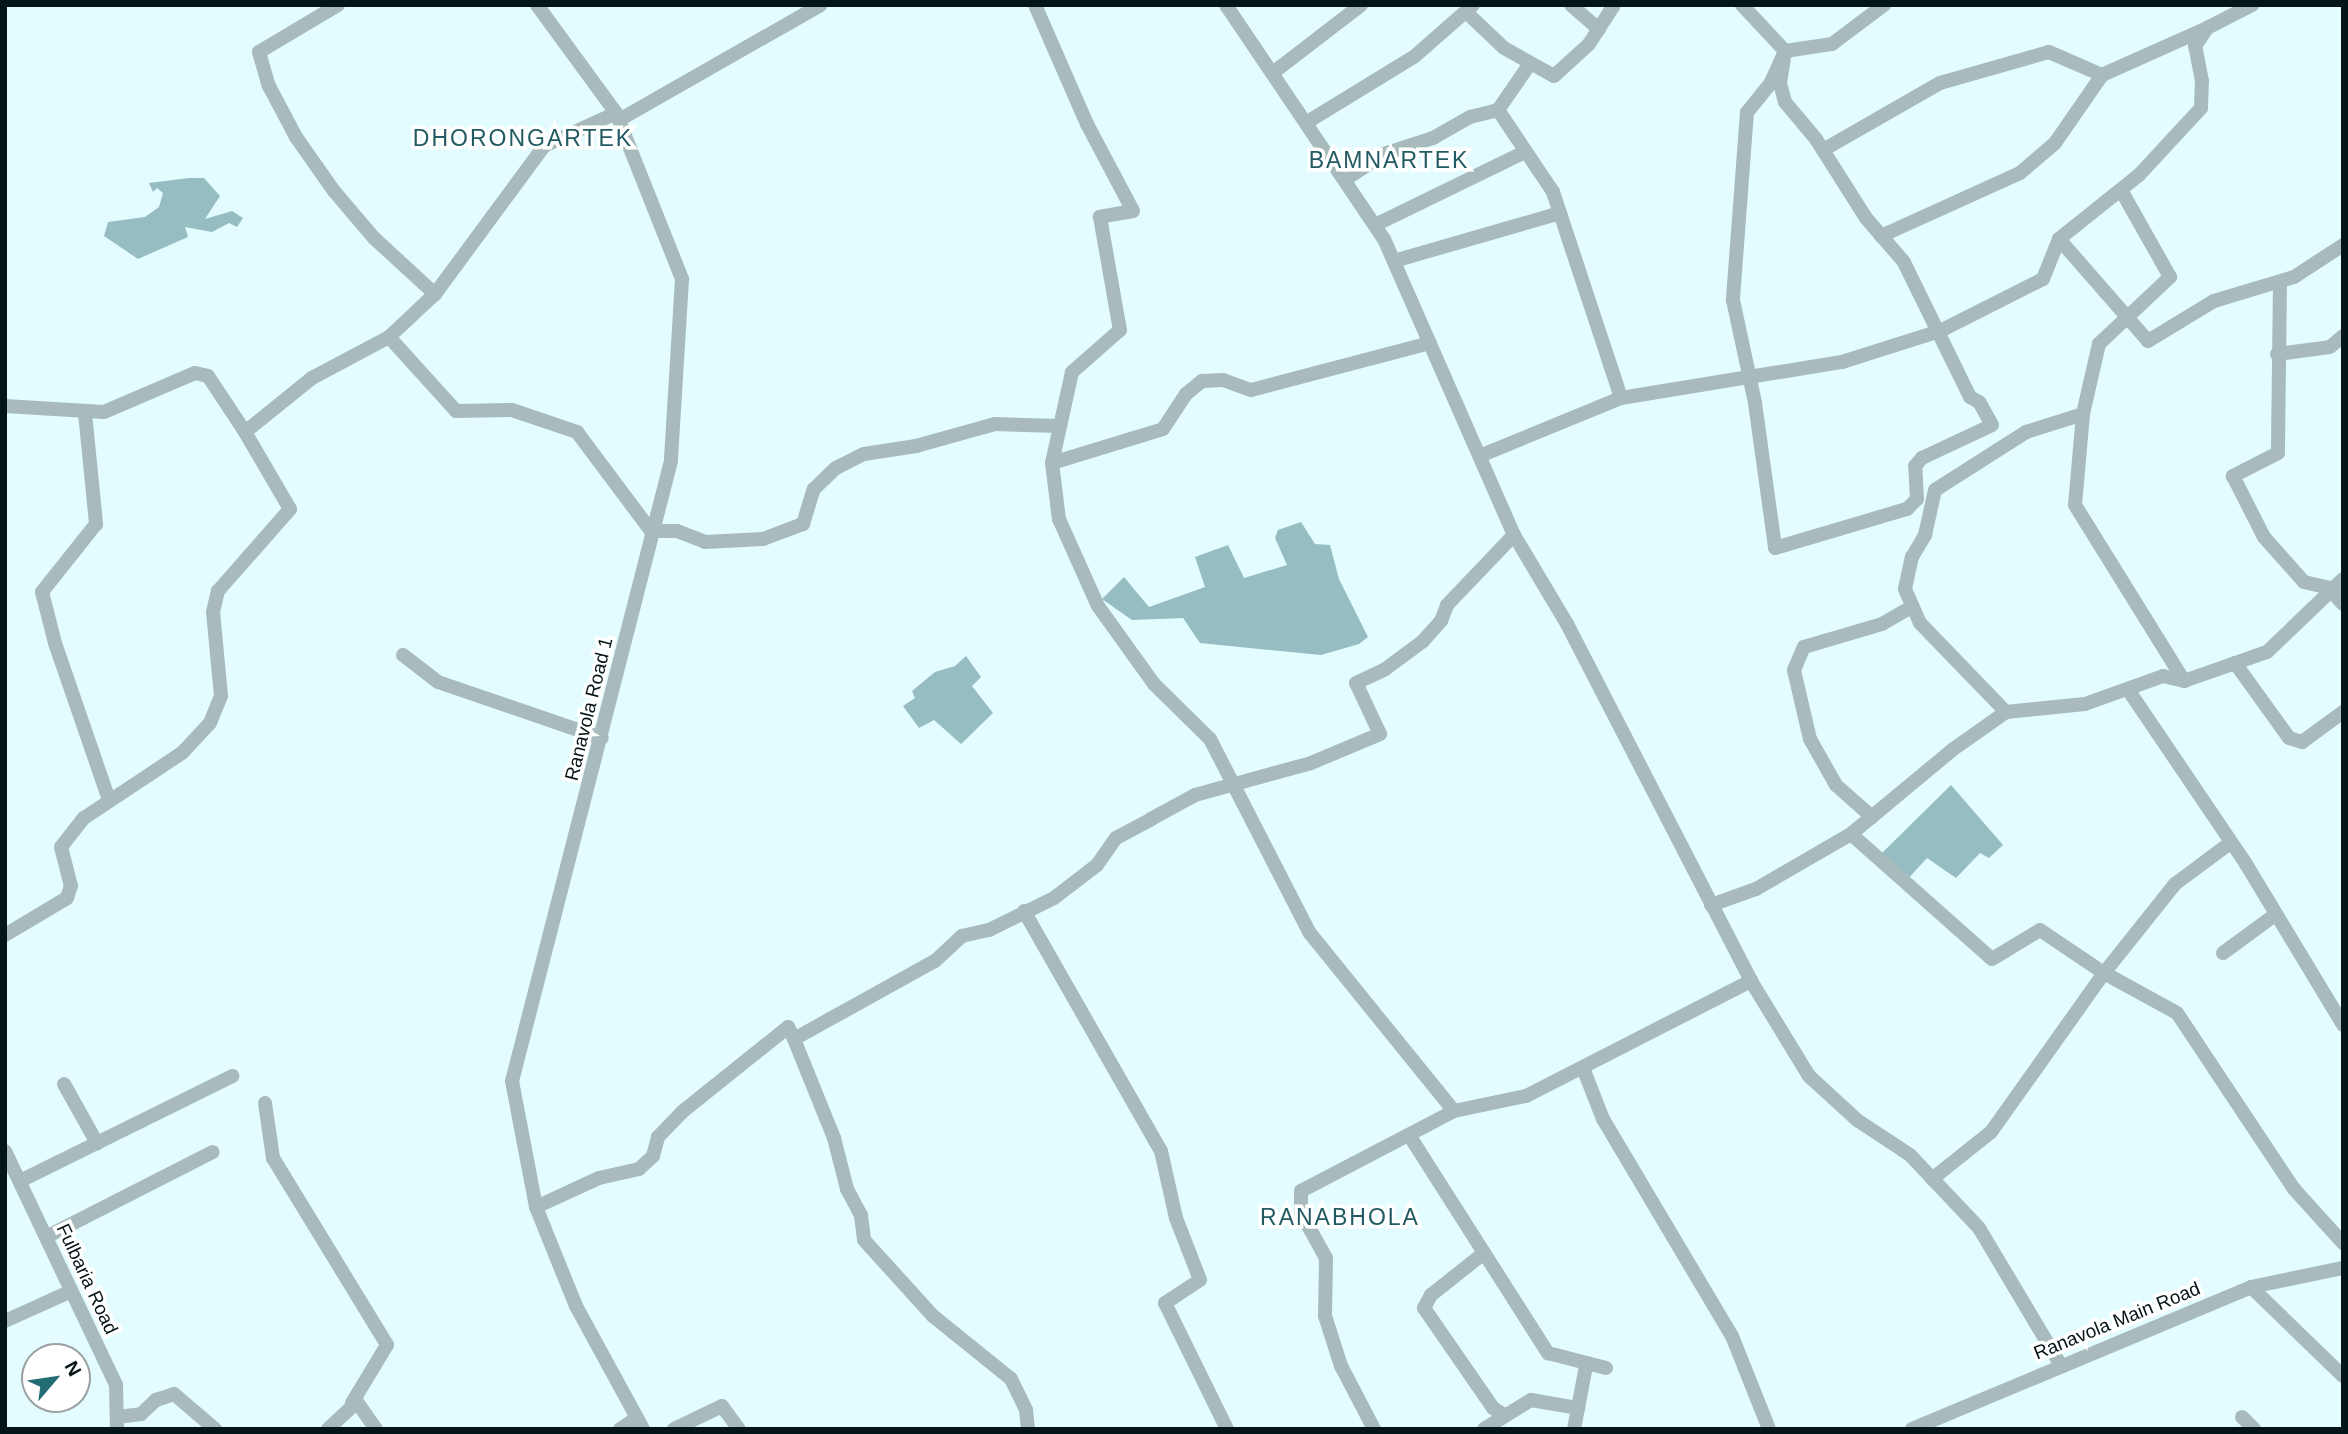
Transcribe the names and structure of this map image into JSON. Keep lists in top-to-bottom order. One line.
{"streets":{"street":["Ranavola Road 1","Fulbaria Road","Ranavola Main Road"]},"districts":["DHORONGARTEK","BAMNARTEK","RANABHOLA"],"north":"top right"}
